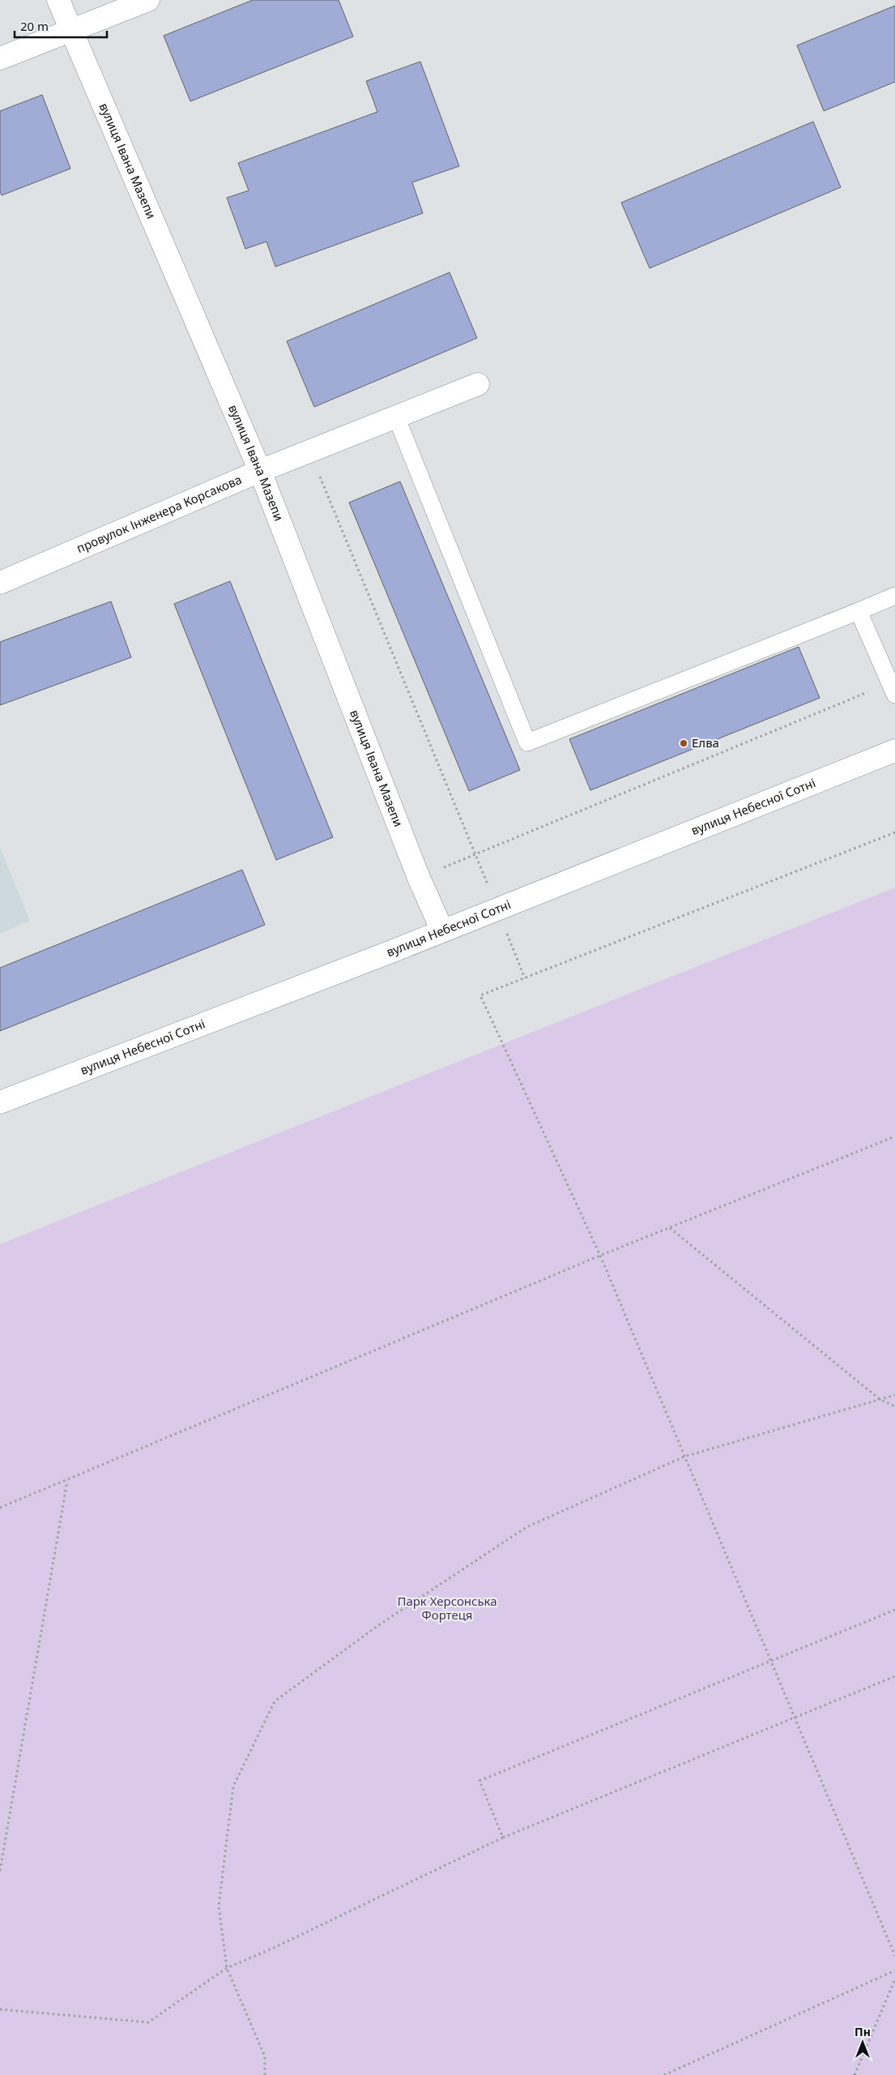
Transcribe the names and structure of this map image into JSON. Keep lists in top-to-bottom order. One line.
{"streets":{"street":["вулиця Івана Мазепи","провулок Інженера Корсакова","вулиця Небесної Сотні"]},"crossings":[["вулиця Івана Мазепи","провулок Інженера Корсакова"],["вулиця Івана Мазепи","вулиця Небесної Сотні"]],"parks":["Парк Херсонська Фортеця"],"places":["Елва"],"scale_bar":"20 m","north":"top"}
